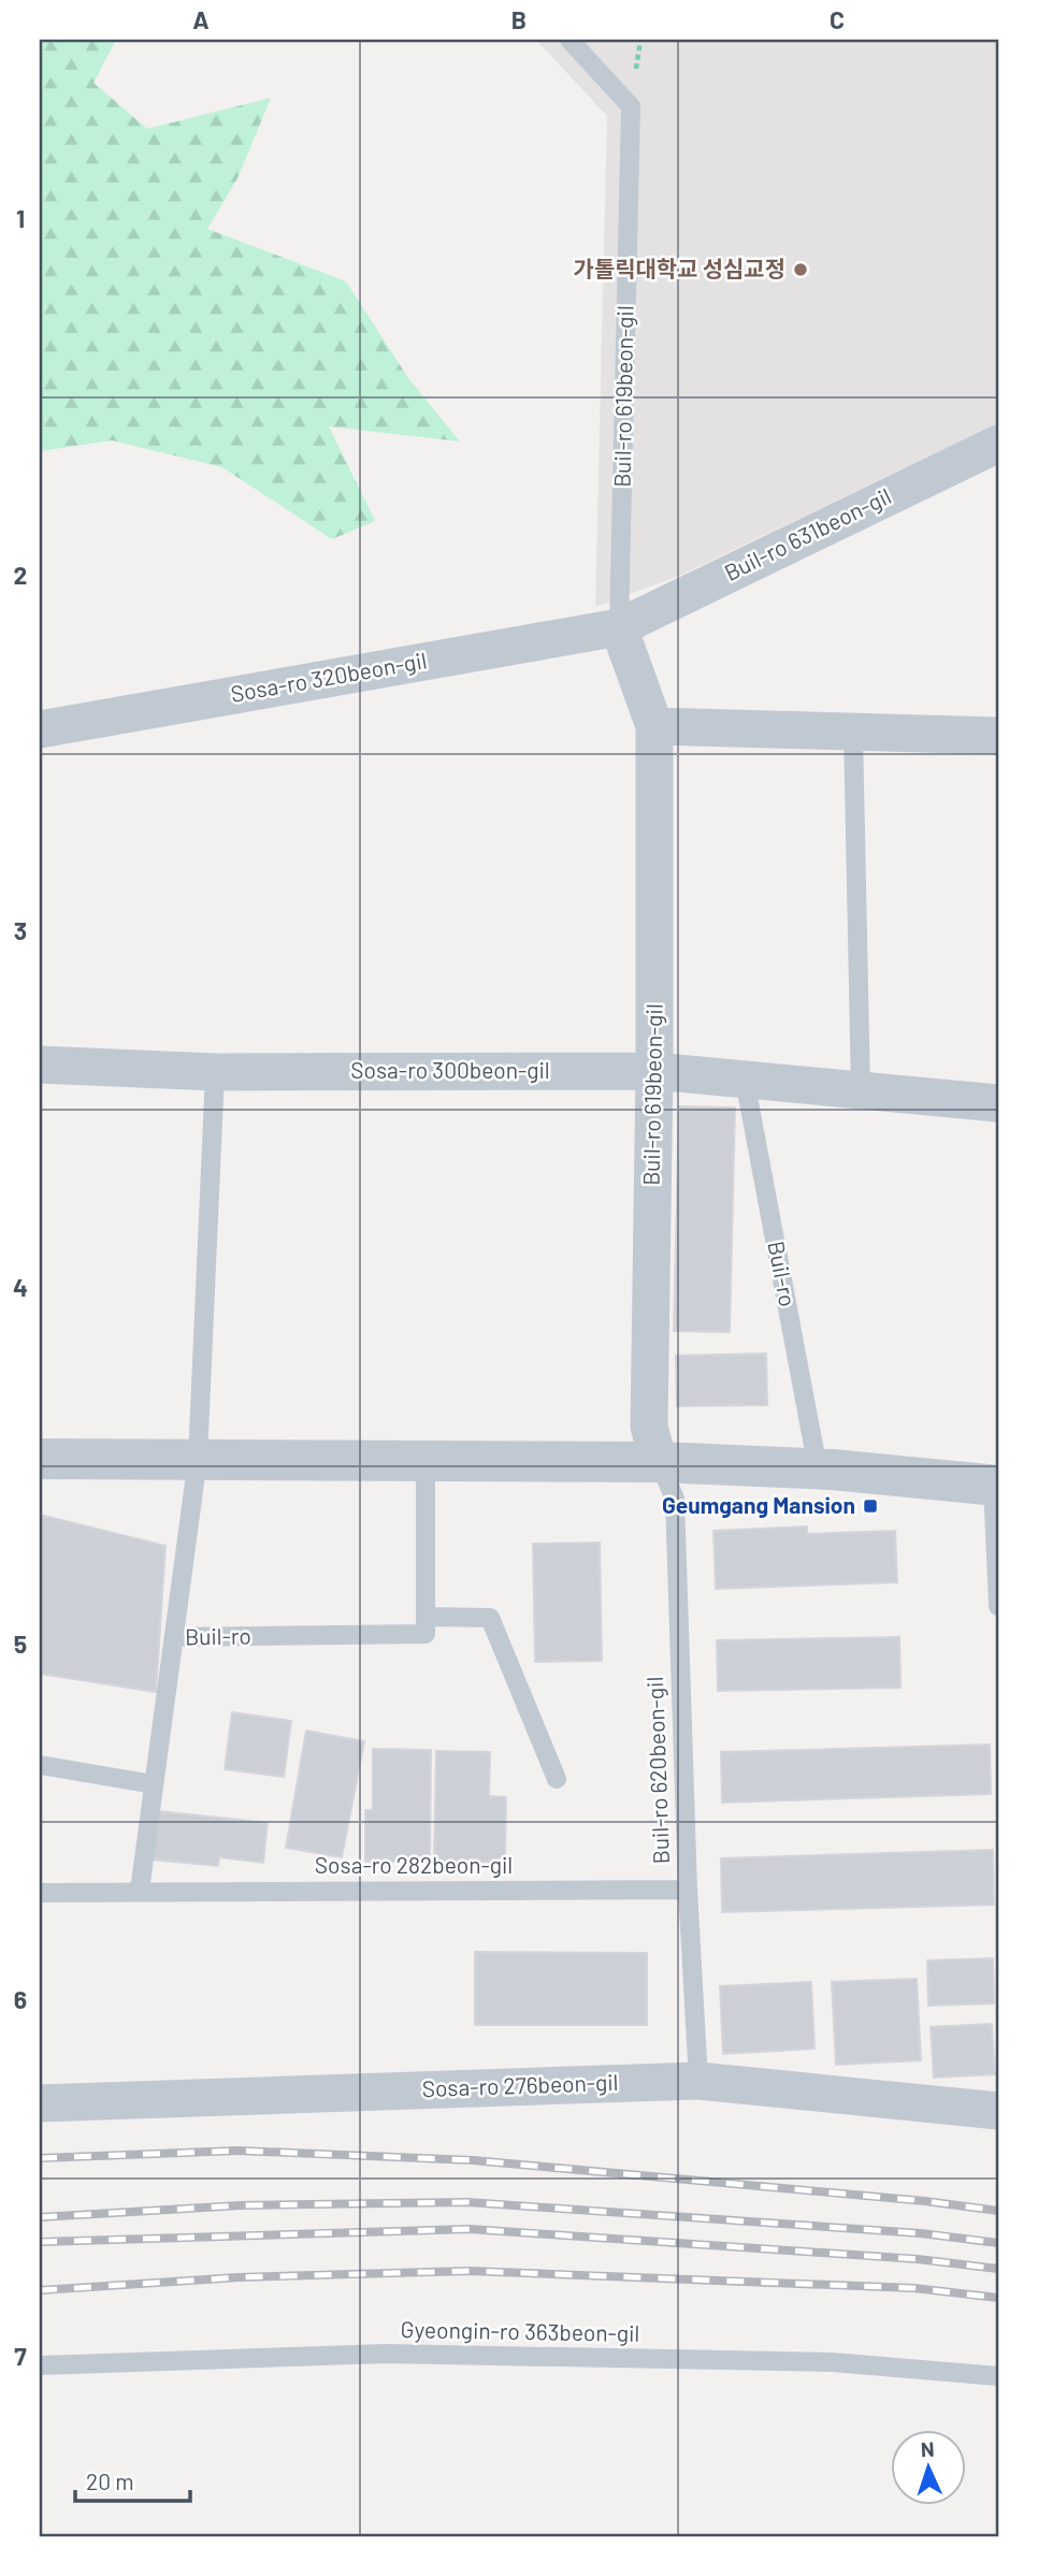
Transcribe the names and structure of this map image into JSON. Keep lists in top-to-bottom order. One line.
{"streets":{"street":["Buil-ro 619beon-gil","Buil-ro 631beon-gil","Sosa-ro 320beon-gil","Sosa-ro 300beon-gil","Sosa-ro 276beon-gil"],"lane":["Buil-ro","Buil-ro 620beon-gil","Sosa-ro 282beon-gil","Gyeongin-ro 363beon-gil"]},"crossings":[["Buil-ro 619beon-gil","Buil-ro 631beon-gil"],["Buil-ro 619beon-gil","Sosa-ro 320beon-gil"],["Buil-ro 619beon-gil","Sosa-ro 300beon-gil"],["Buil-ro 619beon-gil","Buil-ro 620beon-gil"],["Buil-ro 631beon-gil","Sosa-ro 320beon-gil"],["Sosa-ro 300beon-gil","Buil-ro"],["Buil-ro 620beon-gil","Sosa-ro 282beon-gil"],["Buil-ro 620beon-gil","Sosa-ro 276beon-gil"]],"places":{"other":["가톨릭대학교 성심교정"],"transit":["Geumgang Mansion"]},"scale_bar":"20 m","north":"top","grid":{"columns":["A","B","C"],"rows":["1","2","3","4","5","6","7"]}}
